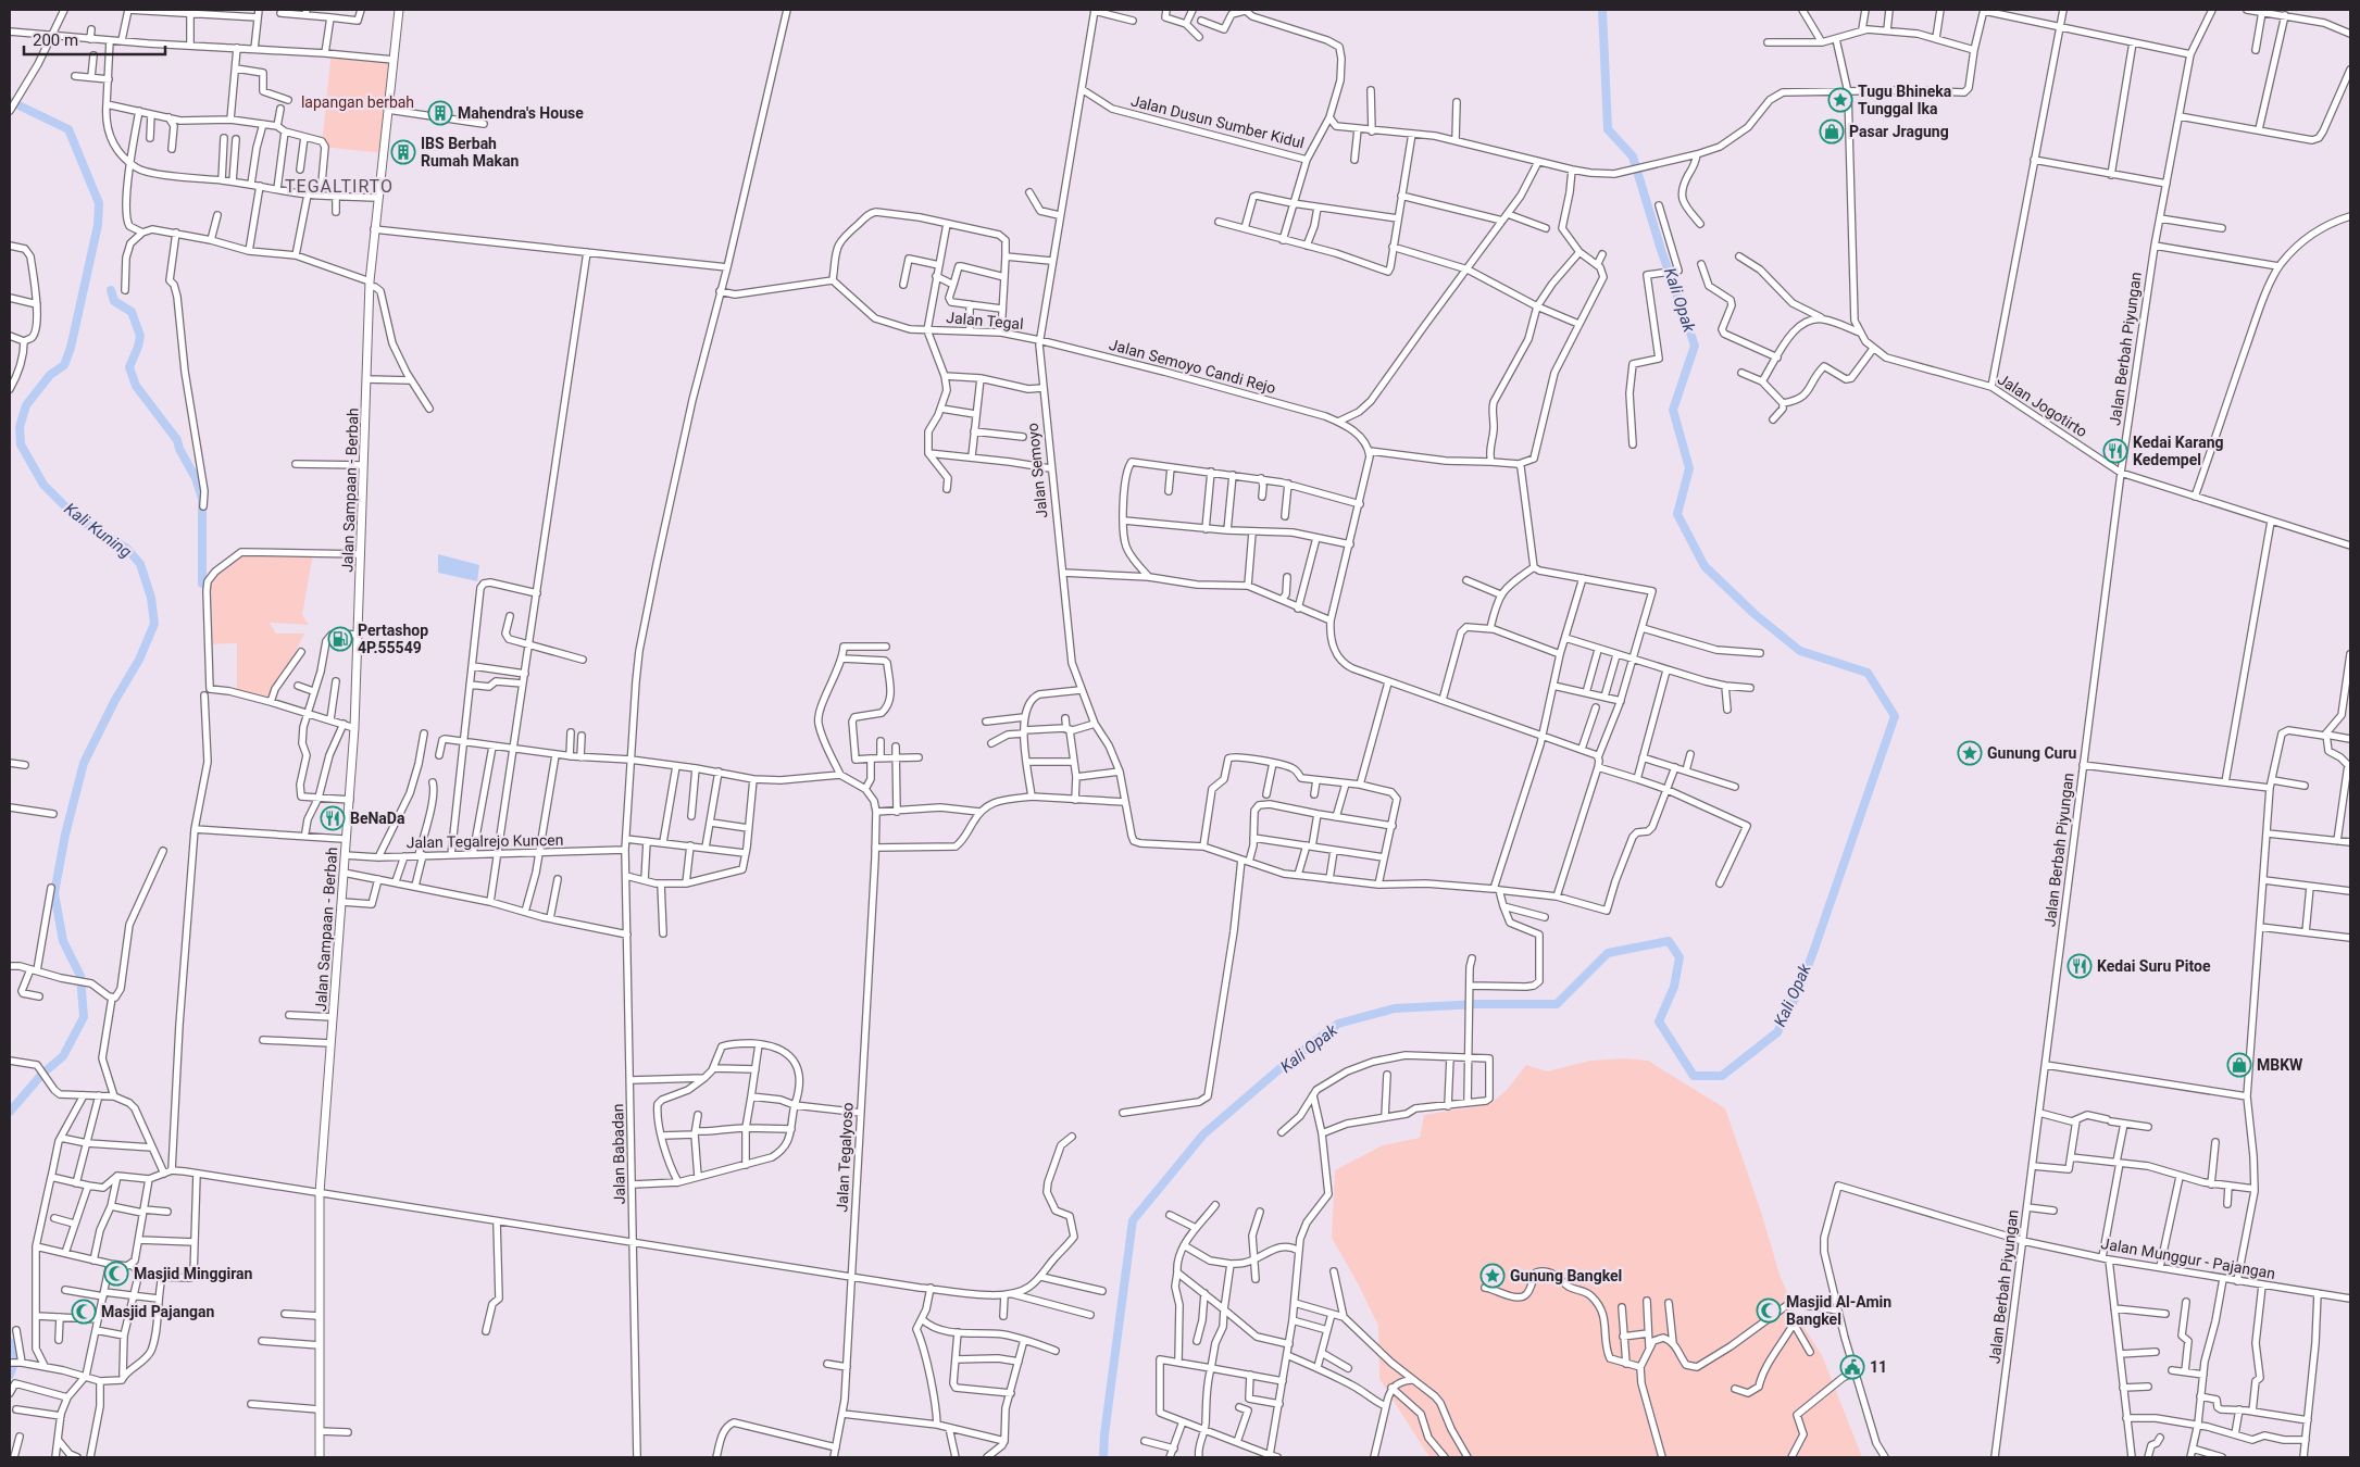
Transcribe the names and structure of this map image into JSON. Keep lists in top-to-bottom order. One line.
{"streets":{"main road":["Jalan Sampaan - Berbah"],"street":["Jalan Dusun Sumber Kidul","Jalan Tegal","Jalan Berbah Piyungan","Jalan Semoyo Candi Rejo","Jalan Jogotirto","Jalan Semoyo","Jalan Tegalrejo Kuncen","Jalan Babadan","Jalan Tegalyoso","Jalan Munggur - Pajangan"]},"crossings":[["Jalan Dusun Sumber Kidul","Jalan Semoyo"],["Jalan Tegal","Jalan Semoyo Candi Rejo"],["Jalan Tegal","Jalan Semoyo"],["Jalan Berbah Piyungan","Jalan Jogotirto"],["Jalan Berbah Piyungan","Jalan Munggur - Pajangan"],["Jalan Semoyo Candi Rejo","Jalan Semoyo"],["Jalan Sampaan - Berbah","Jalan Tegalrejo Kuncen"],["Jalan Tegalrejo Kuncen","Jalan Babadan"]],"districts":["TEGALTIRTO"],"water":["Kali Opak","Kali Kuning"],"parks":["lapangan berbah"],"places":{"place":["Tugu Bhineka Tunggal Ika","Gunung Curu","Gunung Bangkel"],"building":["Mahendra's House","IBS Berbah Rumah Makan"],"shop":["Pasar Jragung","MBKW"],"restaurant":["Kedai Karang Kedempel","BeNaDa","Kedai Suru Pitoe"],"fuel station":["Pertashop 4P.55549"],"mosque":["Masjid Minggiran","Masjid Al-Amin Bangkel","Masjid Pajangan"],"public building":["11"]},"scale_bar":"200 m"}
